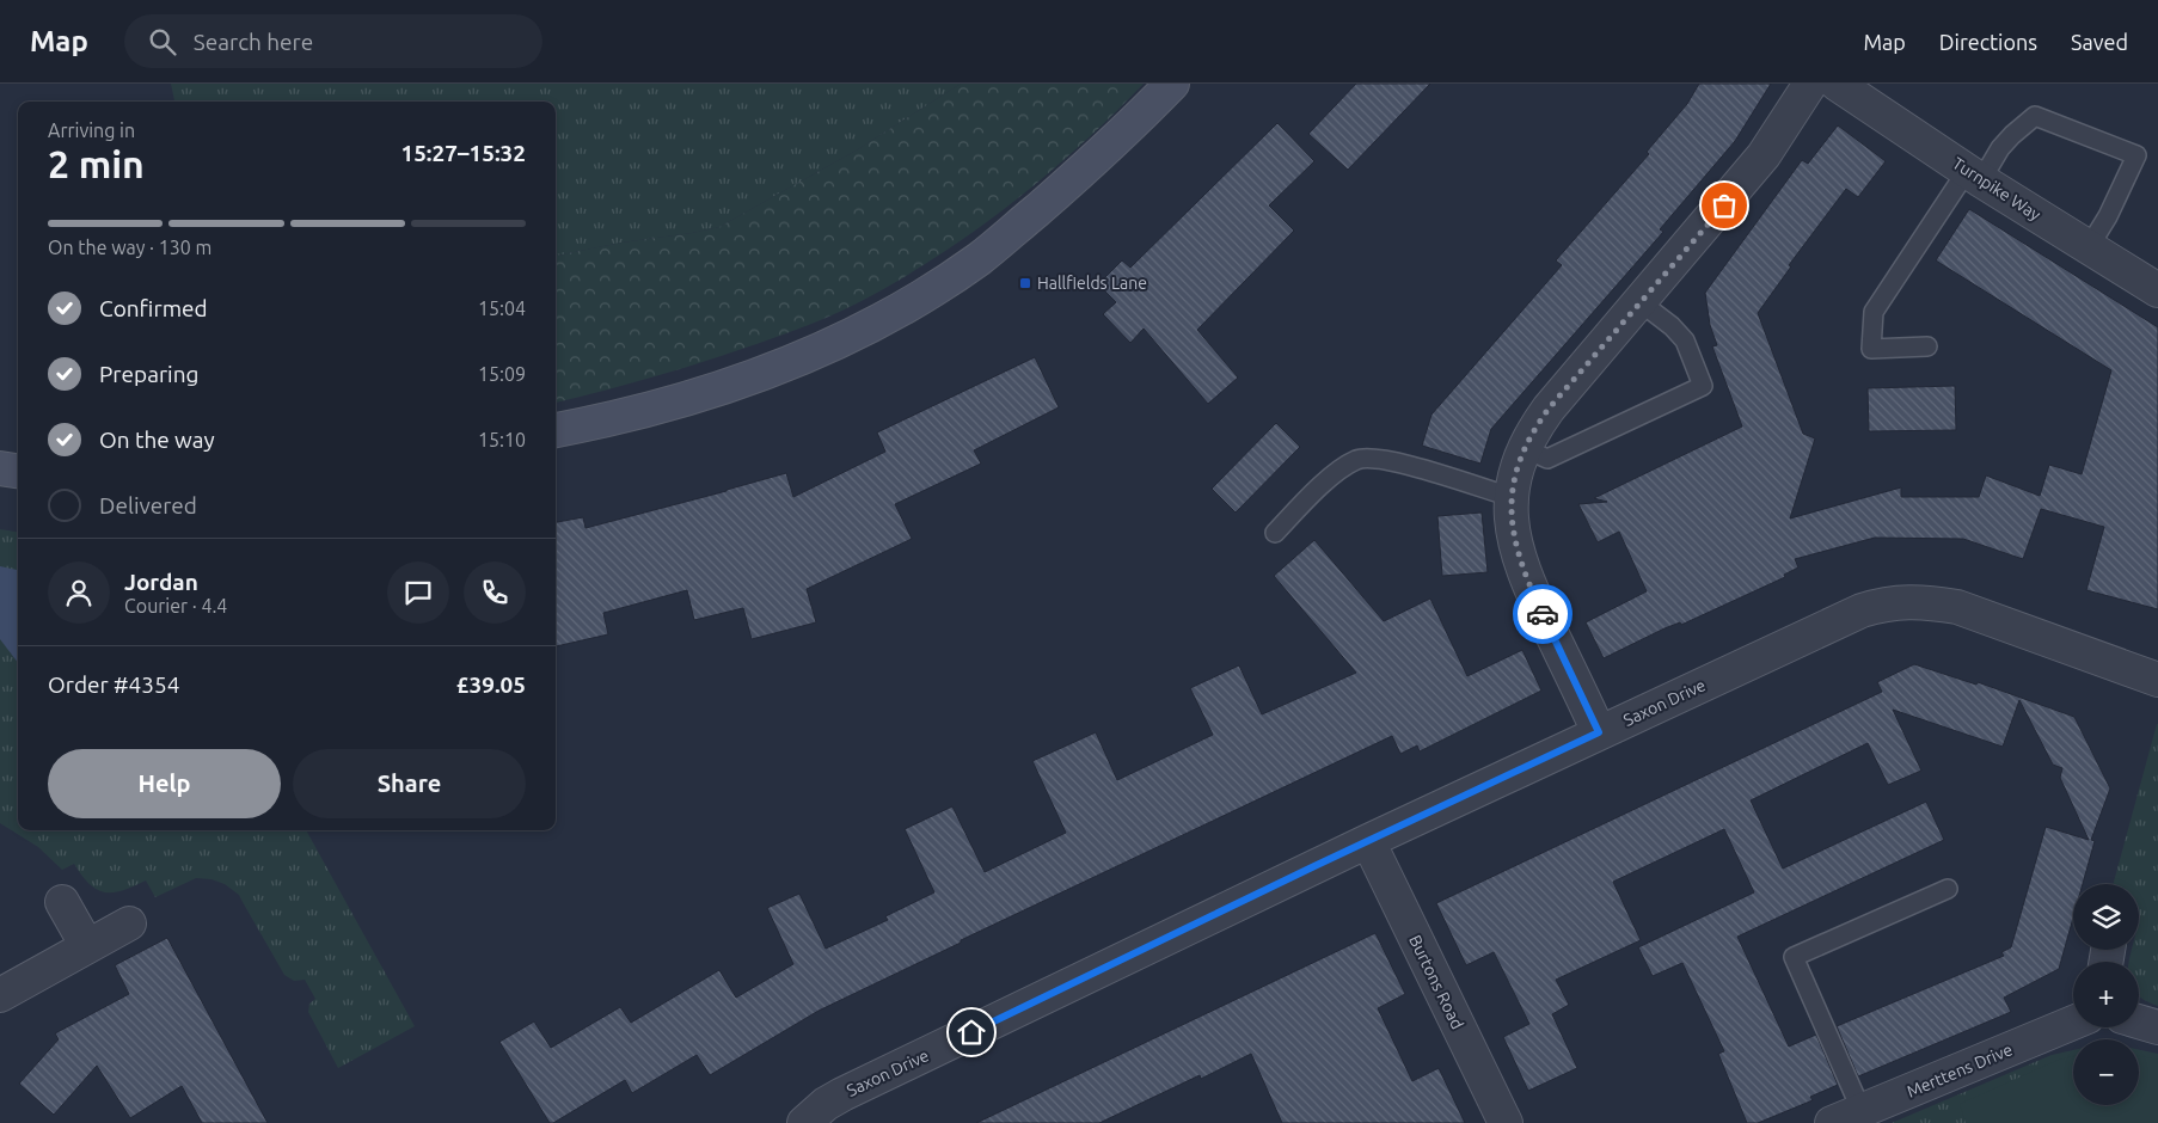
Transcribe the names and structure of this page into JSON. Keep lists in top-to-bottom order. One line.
{"streets":{"street":["Turnpike Way","Saxon Drive","Burtons Road","Merttens Drive"]},"crossings":[["Saxon Drive","Burtons Road"]],"places":{"transit":["Hallfields Lane"]},"page":{"header":"Map","search":"Search here","nav":["Map","Directions","Saved"],"heading":["2 min","Arriving in","15:27–15:32"],"panel":["Jordan","Courier · 4.4","Order #4354","£39.05"],"bar":"On the way · 130 m","list":[["Confirmed","15:04"],["Preparing","15:09"],["On the way","15:10"],"Delivered"],"buttons":["Help","Share"],"map_buttons":["+","−"]}}
